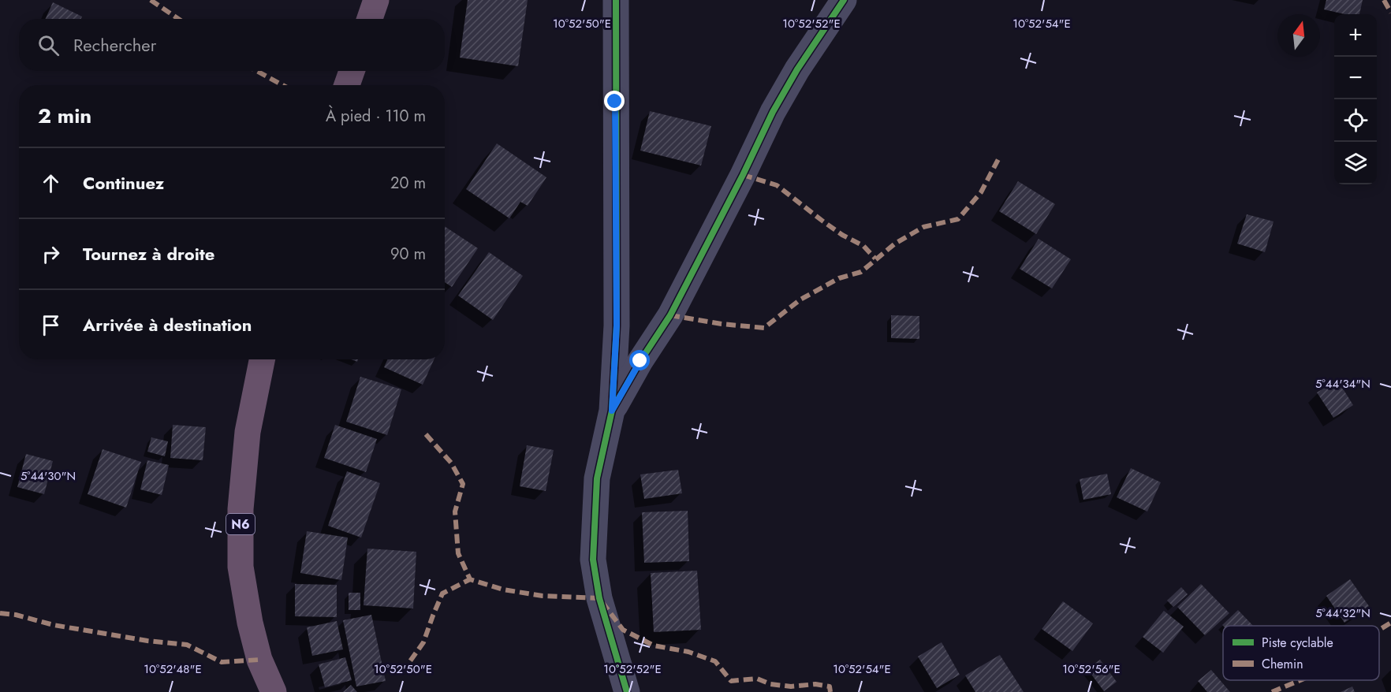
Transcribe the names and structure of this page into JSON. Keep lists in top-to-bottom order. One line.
{"streets":{"highway":["N6"]},"legend":["Piste cyclable","Chemin"],"north":"top","page":{"map_buttons":["+","−"],"search":"Rechercher","heading":["2 min","À pied · 110 m"],"list":[["Continuez","20 m"],["Tournez à droite","90 m"],"Arrivée à destination"]},"coordinates":["10°52'50\"E","10°52'52\"E","10°52'54\"E","5°44'34\"N","5°44'30\"N","5°44'32\"N","10°52'48\"E","10°52'56\"E"]}
